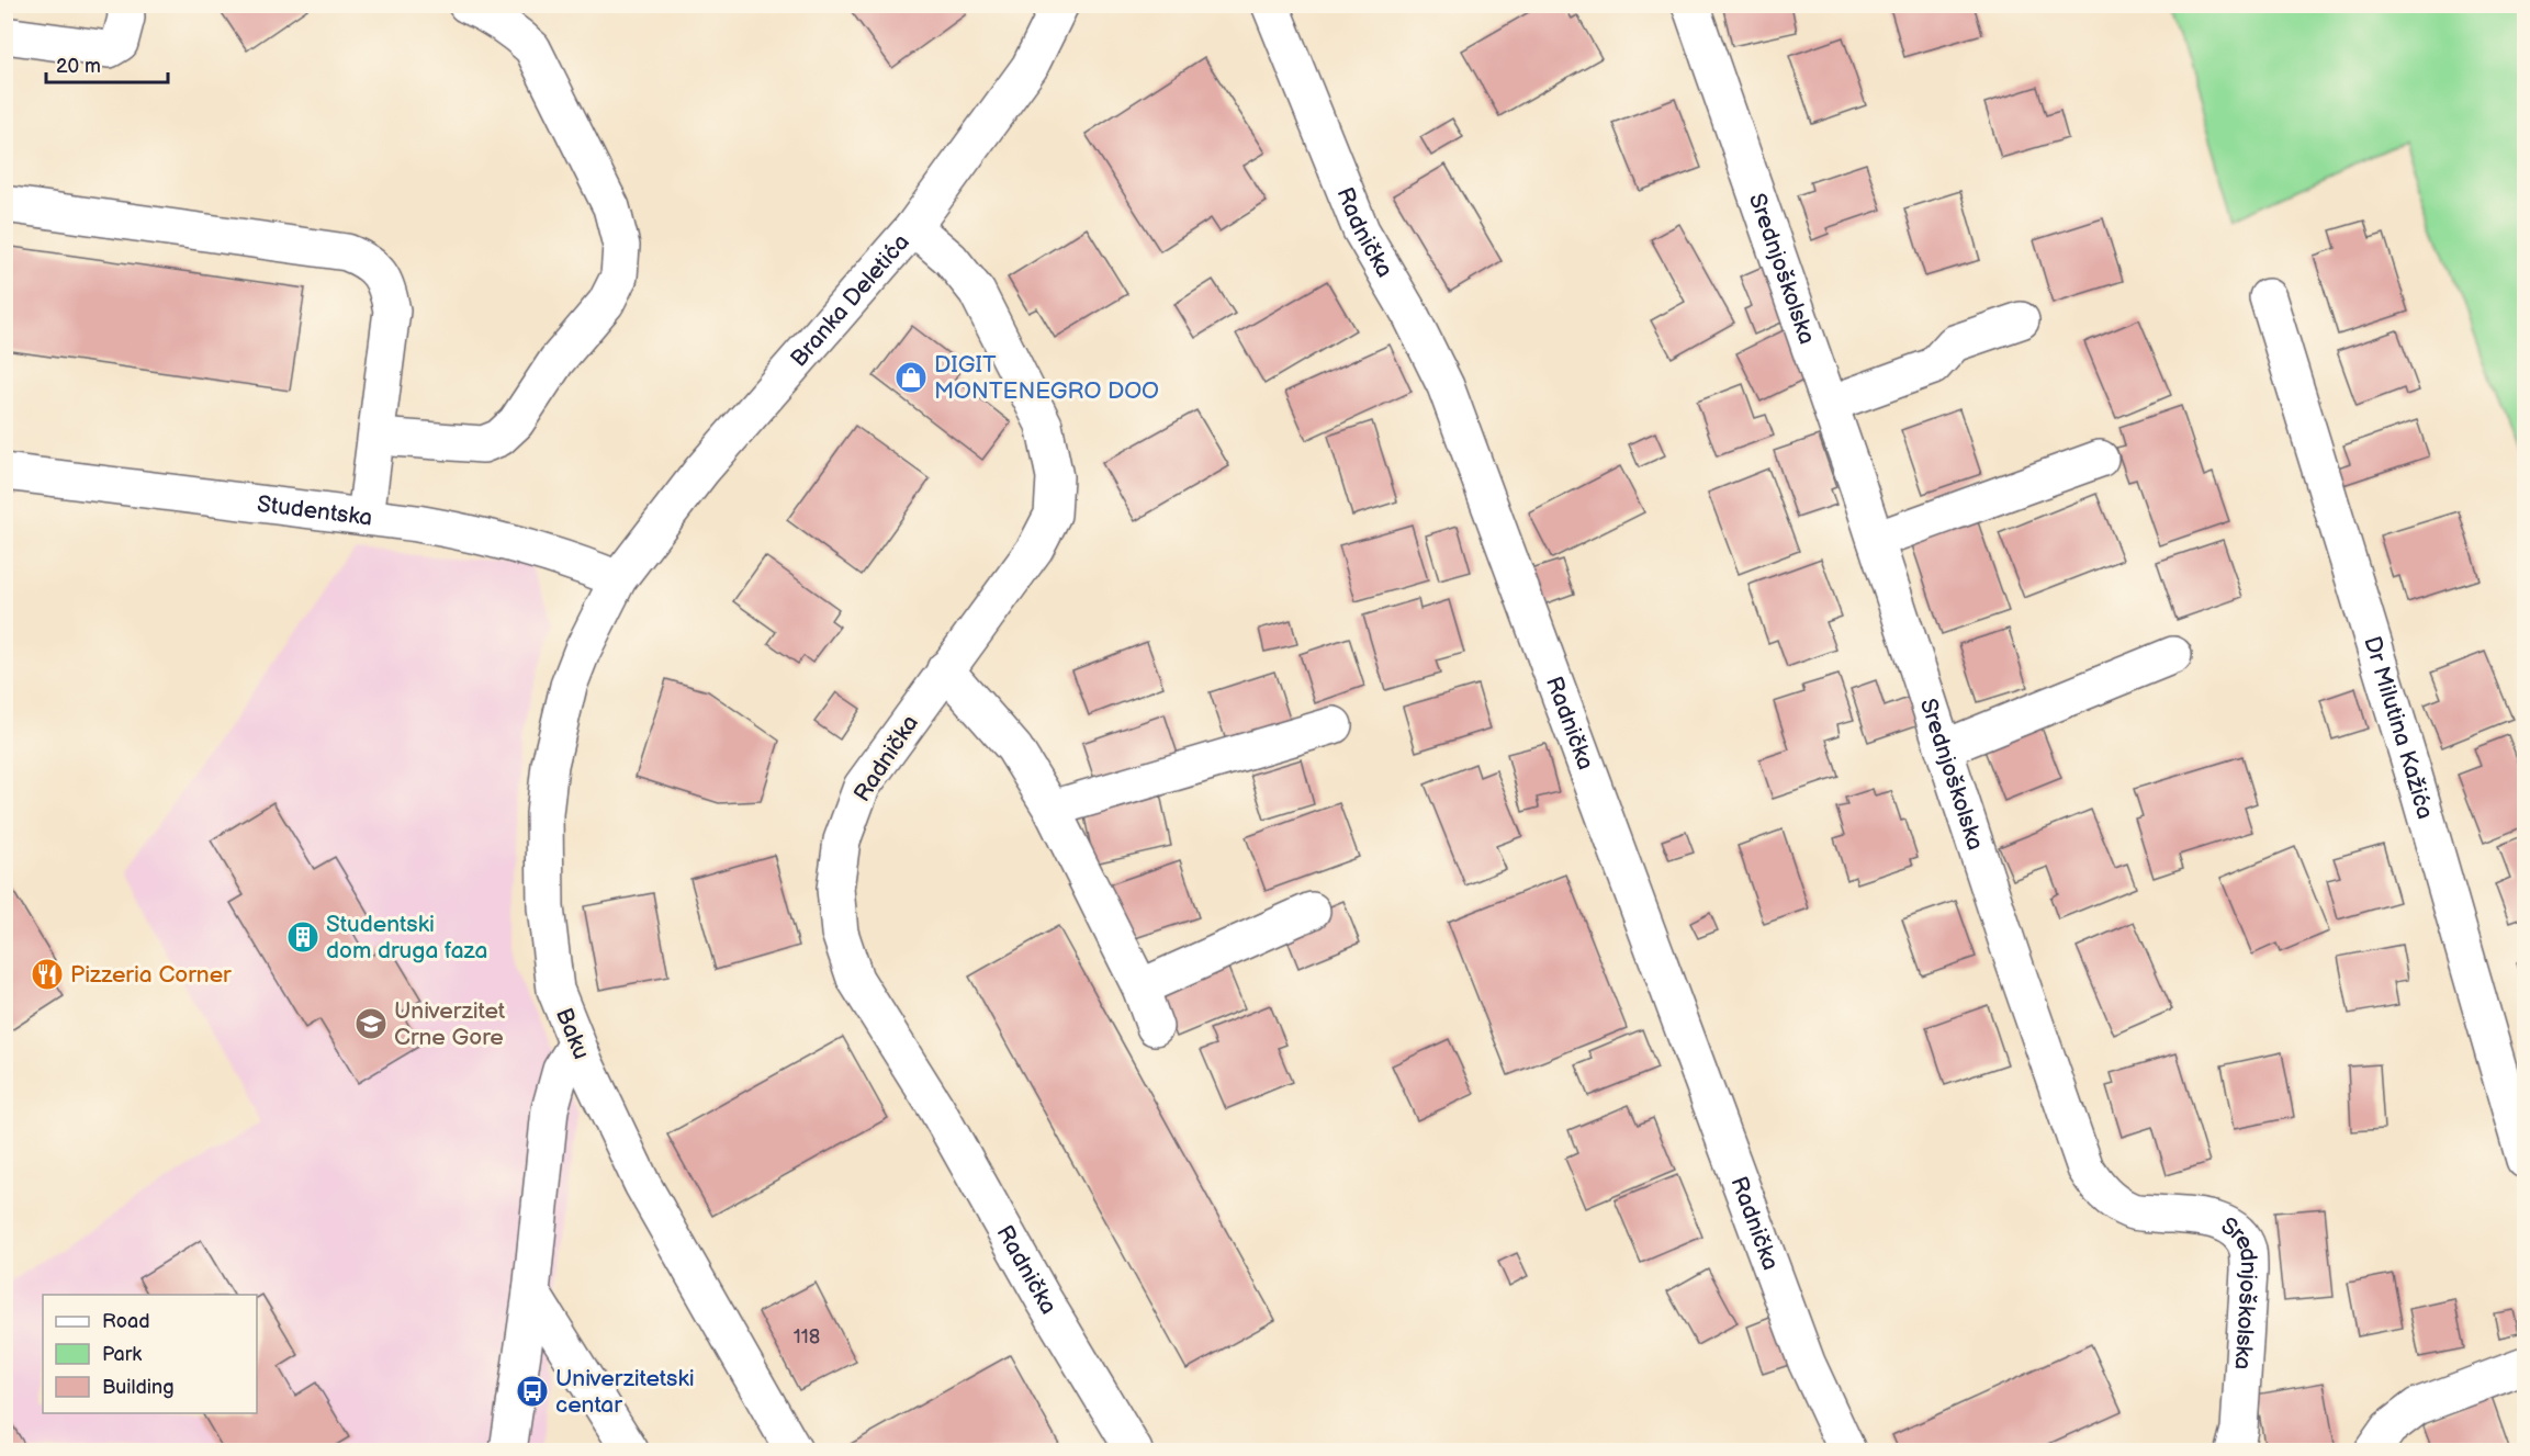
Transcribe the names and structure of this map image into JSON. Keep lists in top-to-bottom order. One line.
{"streets":{"street":["Radnička","Srednjoškolska","Branka Deletića","Studentska","Dr Milutina Kažića","Baku"]},"crossings":[["Radnička","Branka Deletića"],["Branka Deletića","Studentska"],["Branka Deletića","Baku"],["Studentska","Baku"]],"places":{"shop":["DIGIT MONTENEGRO DOO"],"building":["Studentski dom druga faza"],"restaurant":["Pizzeria Corner"],"school or university":["Univerzitet Crne Gore"],"bus stop":["Univerzitetski centar"]},"house_numbers":["118"],"legend":["Road","Park","Building"],"scale_bar":"20 m"}
